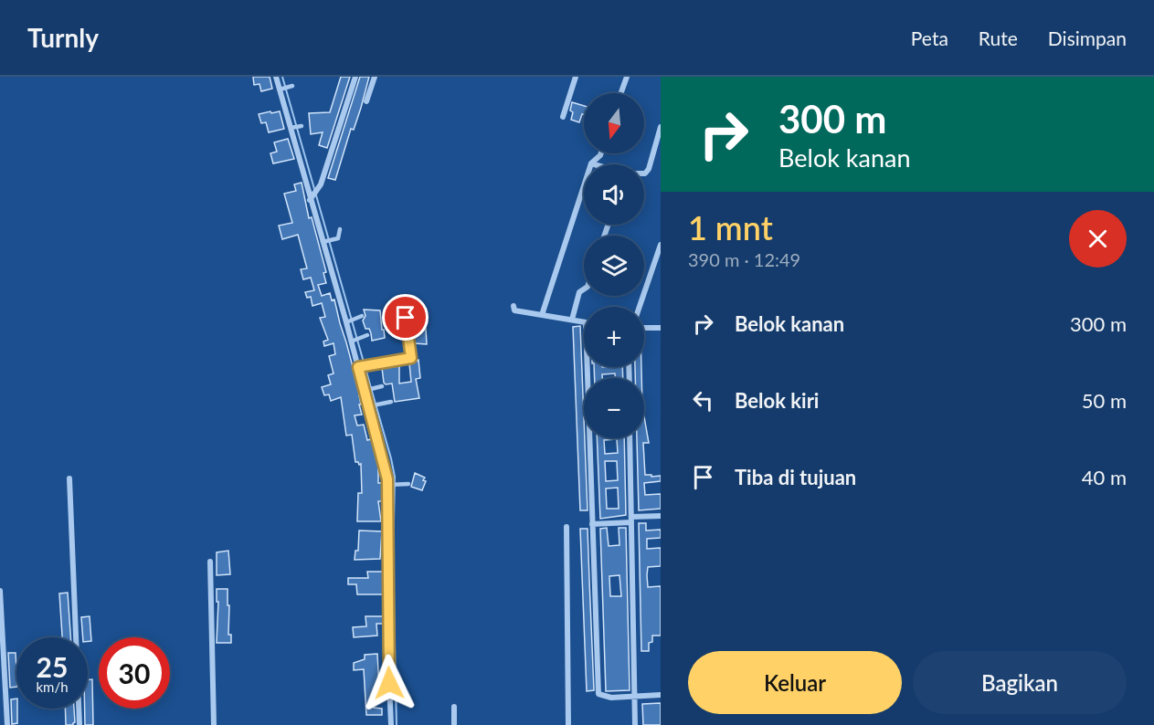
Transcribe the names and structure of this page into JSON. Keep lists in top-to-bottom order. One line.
{"north":"bottom","page":{"header":"Turnly","nav":["Peta","Rute","Disimpan"],"turn":["300 m","Belok kanan"],"map_buttons":["+","−"],"heading":["1 mnt","390 m · 12:49"],"list":[{"name":"Belok kanan","value":"300 m"},{"name":"Belok kiri","value":"50 m"},{"name":"Tiba di tujuan","value":"40 m"}],"speed":"25 km/h","limit":"30","buttons":["Keluar","Bagikan"]}}
